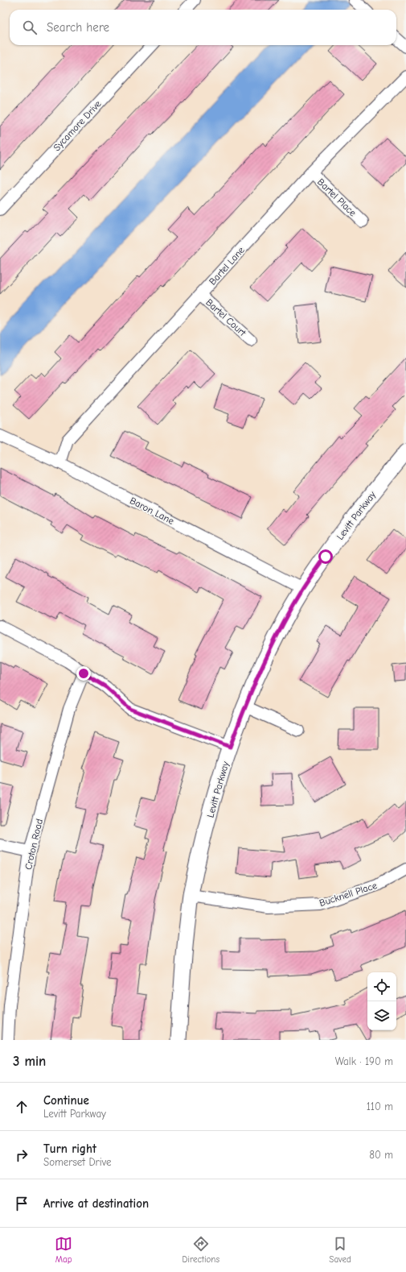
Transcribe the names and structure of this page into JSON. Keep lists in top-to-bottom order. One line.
{"streets":{"street":["Sycamore Drive","Bartel Place","Bartel Lane","Bartel Court","Baron Lane","Levitt Parkway","Croton Road","Bucknell Place"]},"crossings":[["Bartel Place","Bartel Lane"],["Bartel Lane","Bartel Court"],["Bartel Lane","Baron Lane"],["Baron Lane","Levitt Parkway"],["Levitt Parkway","Bucknell Place"]],"page":{"search":"Search here","heading":["3 min","Walk · 190 m"],"list":[["Continue","Levitt Parkway","110 m"],["Turn right","Somerset Drive","80 m"],"Arrive at destination"],"nav":["Map","Directions","Saved"]}}
